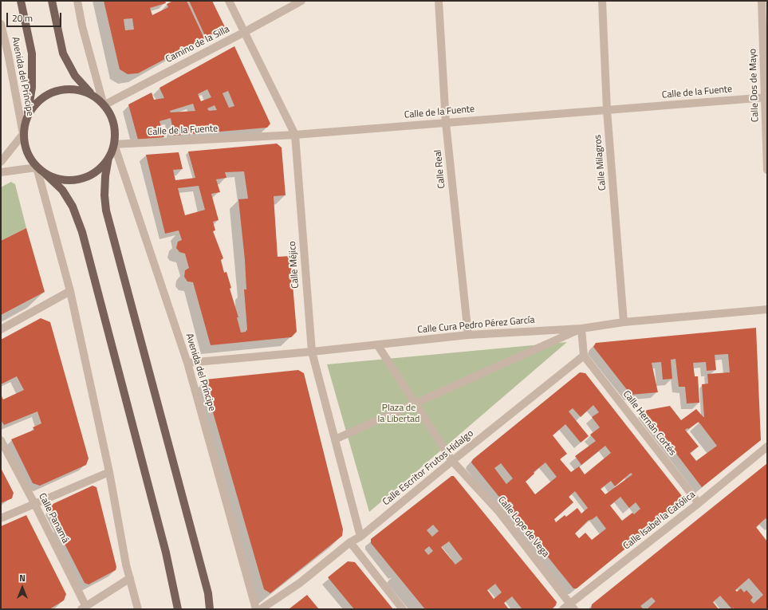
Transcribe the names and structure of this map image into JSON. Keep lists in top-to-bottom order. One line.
{"streets":{"main road":["Avenida del Príncipe"],"street":["Camino de la Silla","Calle Dos de Mayo","Calle de la Fuente","Calle Milagros","Calle Real","Calle Méjico","Calle Cura Pedro Pérez García","Calle Hernán Cortés","Calle Escritor Frutos Hidalgo","Calle Panamá","Calle Isabel la Católica","Calle Lope de Vega"]},"crossings":[["Camino de la Silla","Avenida del Príncipe"],["Camino de la Silla","Calle de la Fuente"],["Camino de la Silla","Calle Méjico"],["Avenida del Príncipe","Calle de la Fuente"],["Avenida del Príncipe","Calle Cura Pedro Pérez García"],["Calle Dos de Mayo","Calle de la Fuente"],["Calle de la Fuente","Calle Milagros"],["Calle de la Fuente","Calle Real"],["Calle de la Fuente","Calle Méjico"],["Calle Milagros","Calle Cura Pedro Pérez García"],["Calle Real","Calle Cura Pedro Pérez García"],["Calle Méjico","Calle Cura Pedro Pérez García"],["Calle Méjico","Calle Escritor Frutos Hidalgo"],["Calle Cura Pedro Pérez García","Calle Lope de Vega"],["Calle Hernán Cortés","Calle Escritor Frutos Hidalgo"],["Calle Hernán Cortés","Calle Isabel la Católica"],["Calle Escritor Frutos Hidalgo","Calle Lope de Vega"],["Calle Isabel la Católica","Calle Lope de Vega"]],"parks":["Plaza de la Libertad"],"scale_bar":"20 m","north":"top"}
